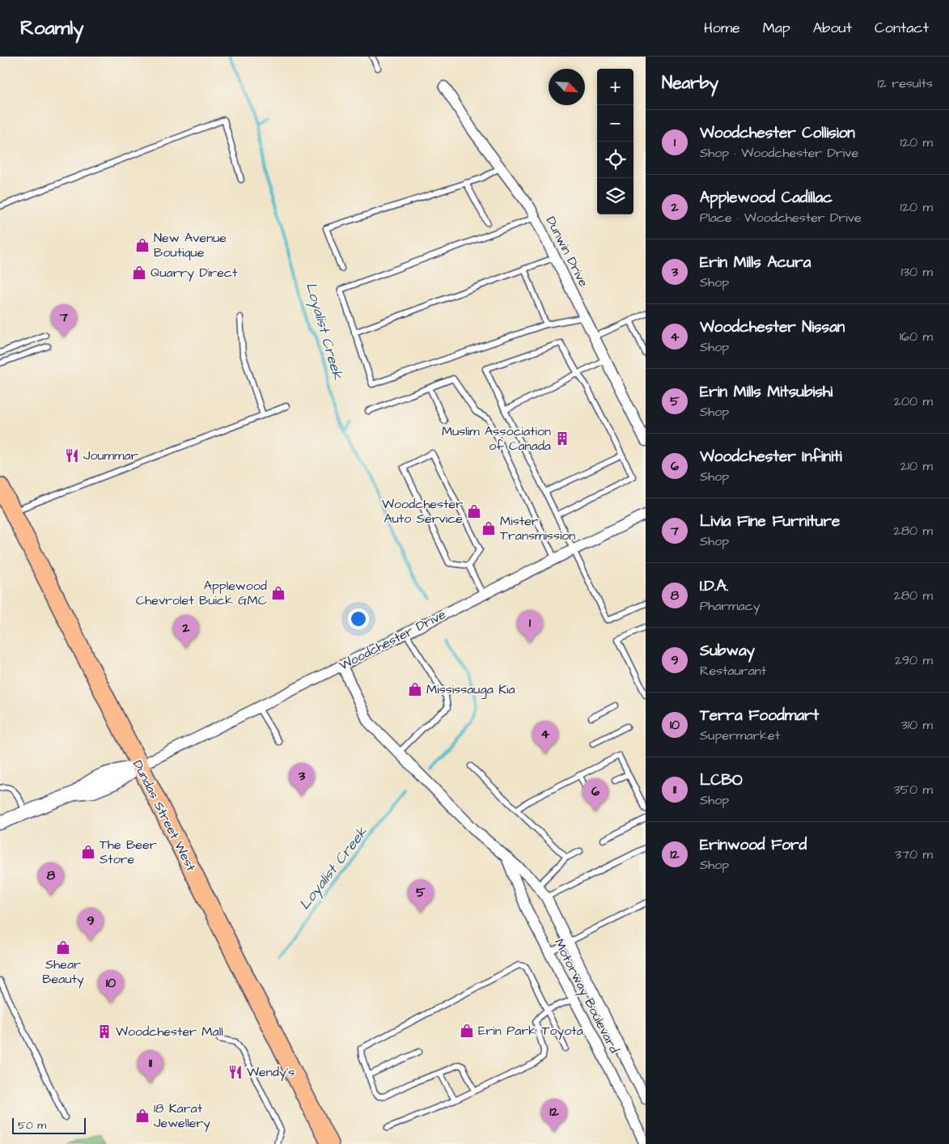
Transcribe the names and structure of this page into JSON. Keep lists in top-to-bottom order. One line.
{"streets":{"main road":["Dundas Street West"],"street":["Dunwin Drive","Woodchester Drive","Motorway Boulevard"]},"crossings":[["Woodchester Drive","Dundas Street West"],["Woodchester Drive","Motorway Boulevard"]],"water":["Loyalist Creek"],"places":{"shop":["New Avenue Boutique","Quarry Direct","Woodchester Auto Service","Mister Transmission","Applewood Chevrolet Buick GMC","Mississauga Kia","The Beer Store","Shear Beauty","Erin Park Toyota","18 Karat Jewellery"],"building":["Muslim Association of Canada","Woodchester Mall"],"restaurant":["Joummar","Wendy's"]},"scale_bar":"50 m","north":"bottom right","page":{"header":"Roamly","nav":["Home","Map","About","Contact"],"heading":["Nearby","12 results"],"map_buttons":["+","−"],"list":[{"mark":"1","name":"Woodchester Collision","note":"Shop · Woodchester Drive","value":"120 m"},{"mark":"2","name":"Applewood Cadillac","note":"Place · Woodchester Drive","value":"120 m"},{"mark":"3","name":"Erin Mills Acura","note":"Shop","value":"130 m"},{"mark":"4","name":"Woodchester Nissan","note":"Shop","value":"160 m"},{"mark":"5","name":"Erin Mills Mitsubishi","note":"Shop","value":"200 m"},{"mark":"6","name":"Woodchester Infiniti","note":"Shop","value":"210 m"},{"mark":"7","name":"Livia Fine Furniture","note":"Shop","value":"280 m"},{"mark":"8","name":"I.D.A.","note":"Pharmacy","value":"280 m"},{"mark":"9","name":"Subway","note":"Restaurant","value":"290 m"},{"mark":"10","name":"Terra Foodmart","note":"Supermarket","value":"310 m"},{"mark":"11","name":"LCBO","note":"Shop","value":"350 m"},{"mark":"12","name":"Erinwood Ford","note":"Shop","value":"370 m"}],"pins":["7","1","2","4","3","6","8","5","9","10","11","12"],"scale":"50 m"}}
